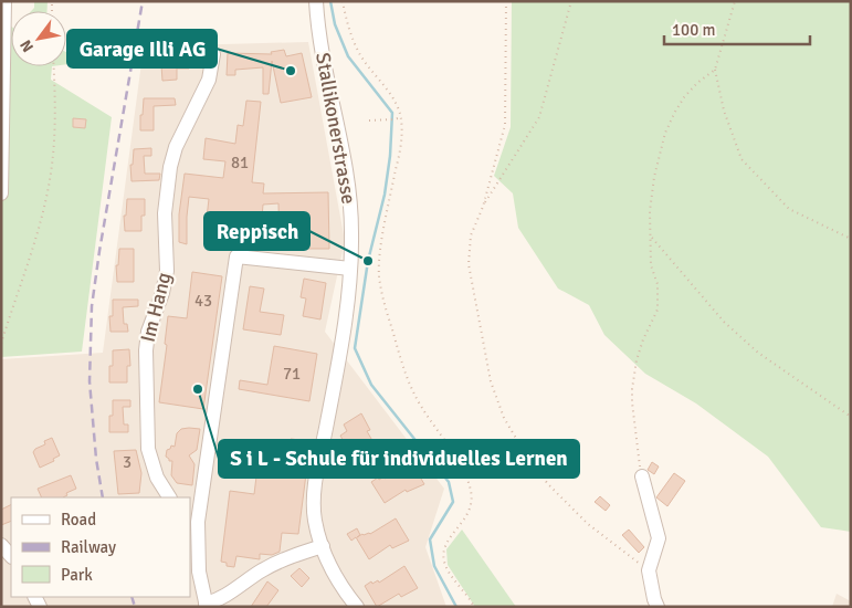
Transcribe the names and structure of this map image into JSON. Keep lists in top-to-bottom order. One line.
{"streets":{"street":["Stallikonerstrasse","Im Hang"]},"places":["Garage Illi AG","Reppisch","S i L - Schule für individuelles Lernen"],"house_numbers":["81","43","71","3"],"legend":["Road","Railway","Park"],"scale_bar":"100 m","north":"bottom left"}
